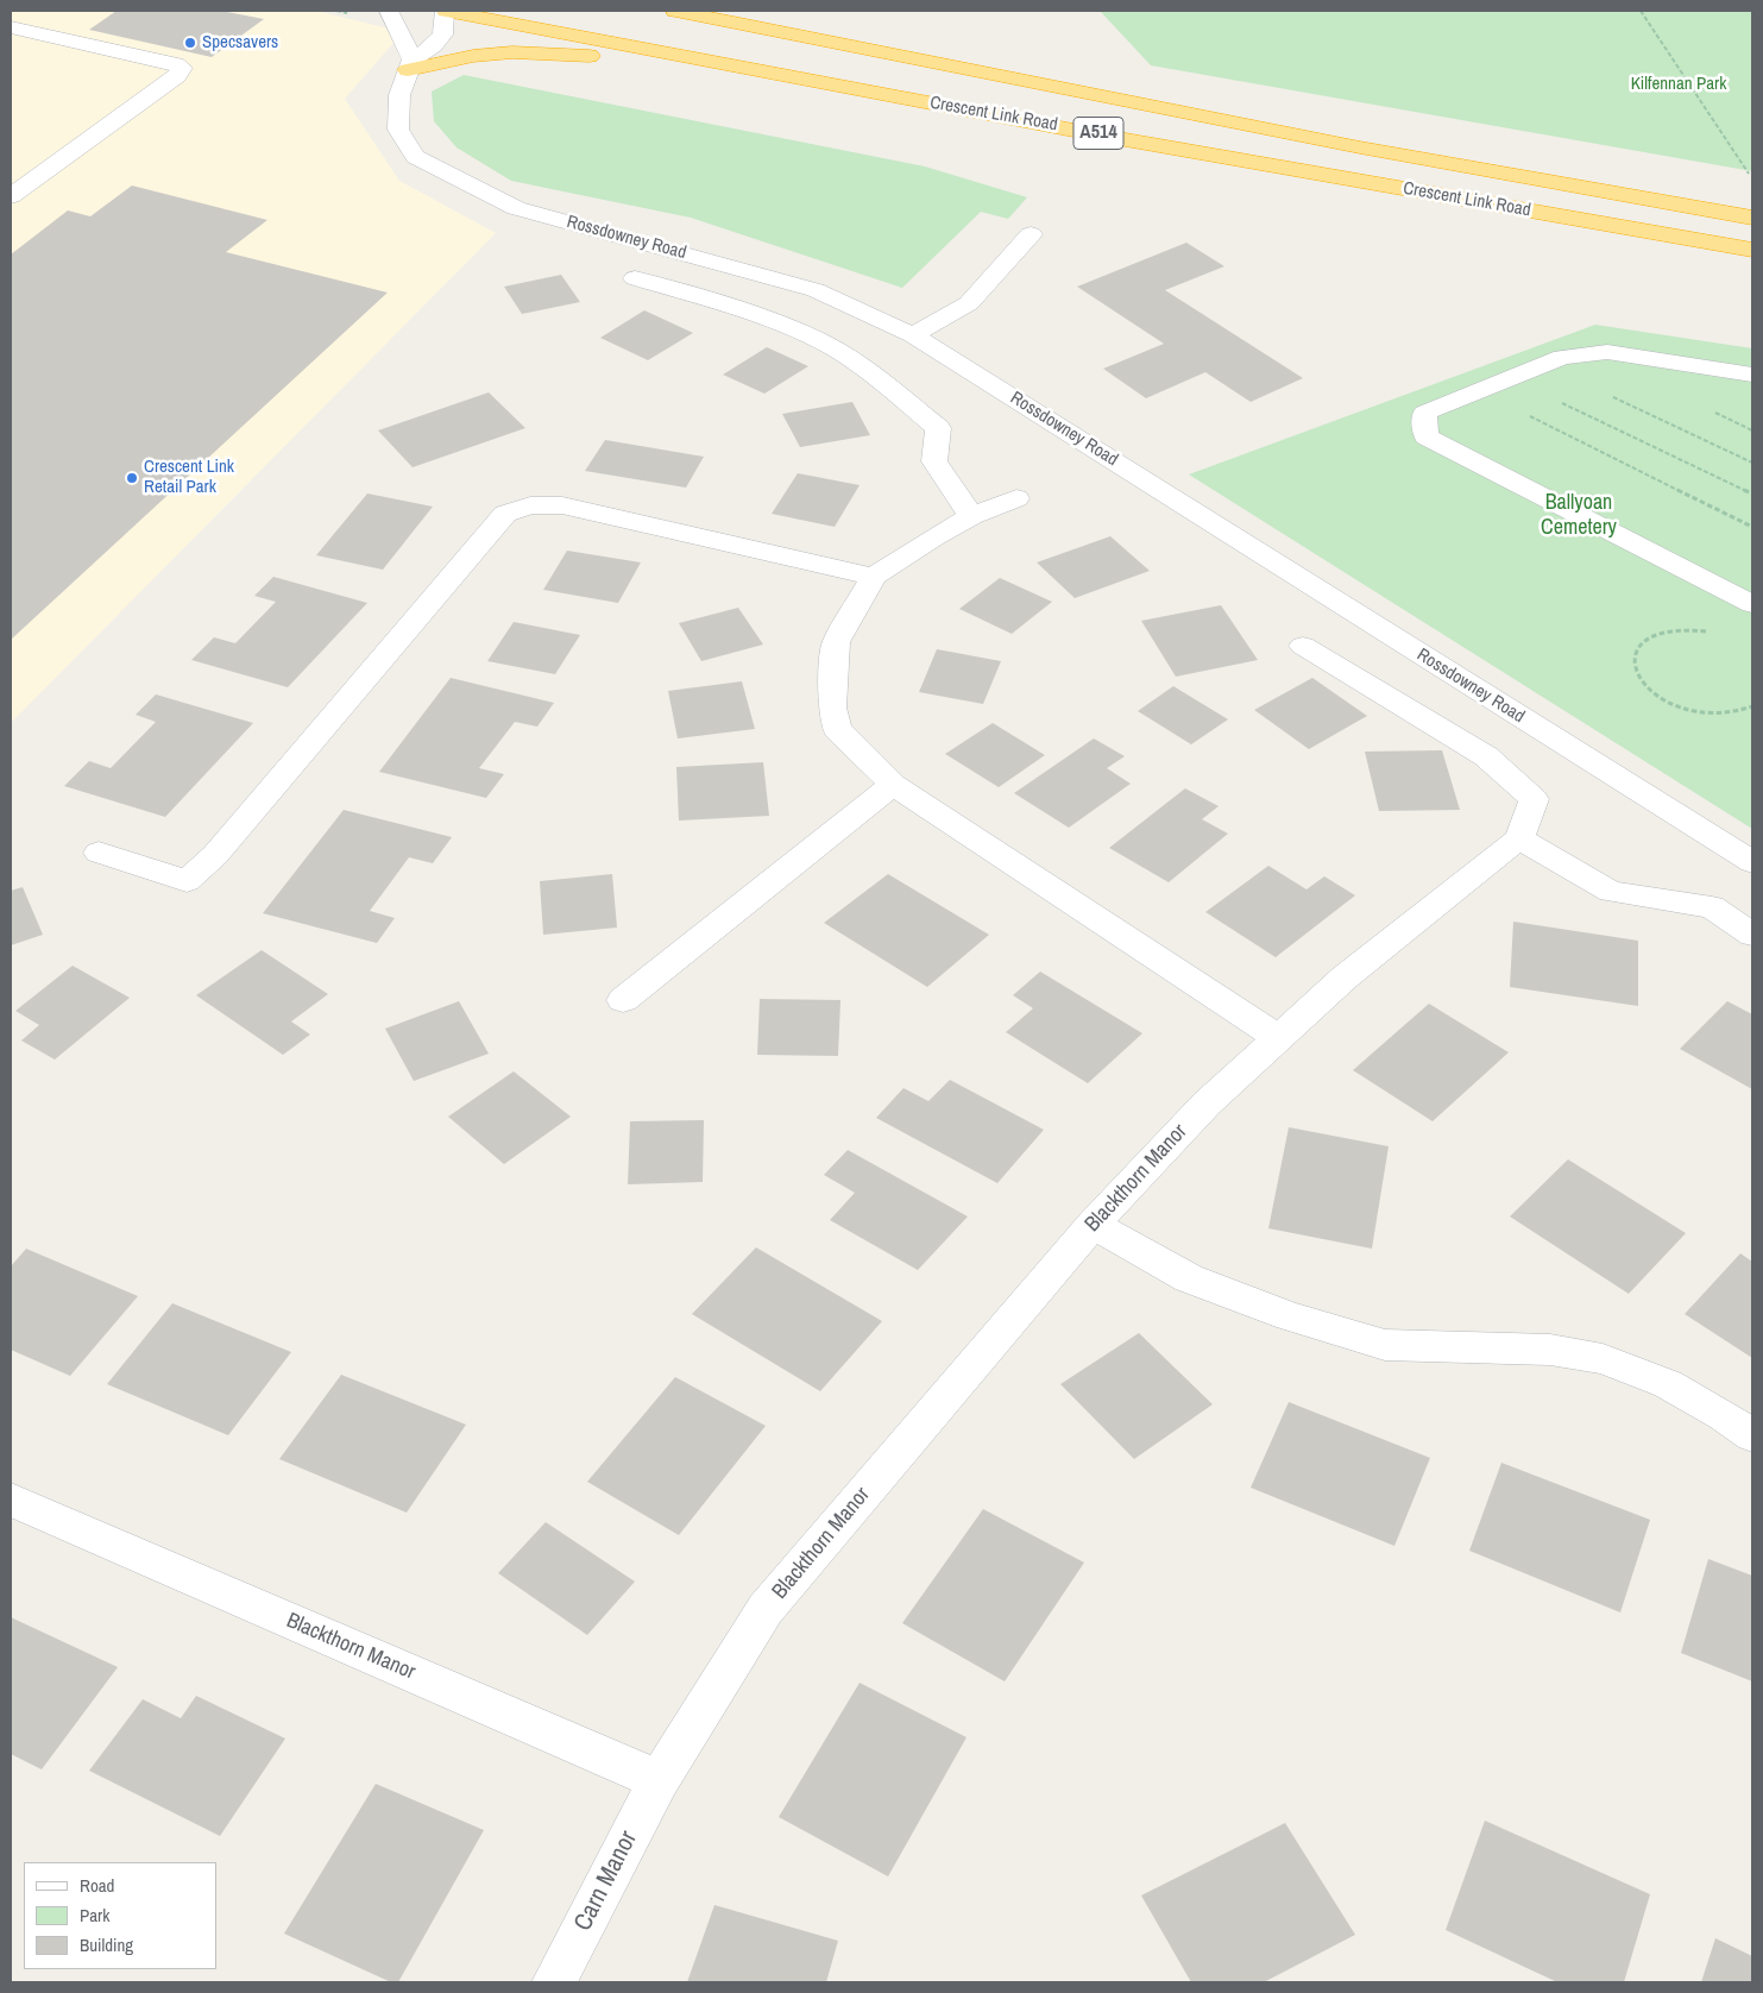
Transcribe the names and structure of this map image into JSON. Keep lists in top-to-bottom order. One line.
{"streets":{"highway":["Crescent Link Road","A514"],"street":["Rossdowney Road","Blackthorn Manor","Carn Manor"]},"crossings":[["Blackthorn Manor","Carn Manor"]],"parks":["Kilfennan Park","Ballyoan Cemetery"],"places":["Specsavers","Crescent Link Retail Park"],"legend":["Road","Park","Building"]}
